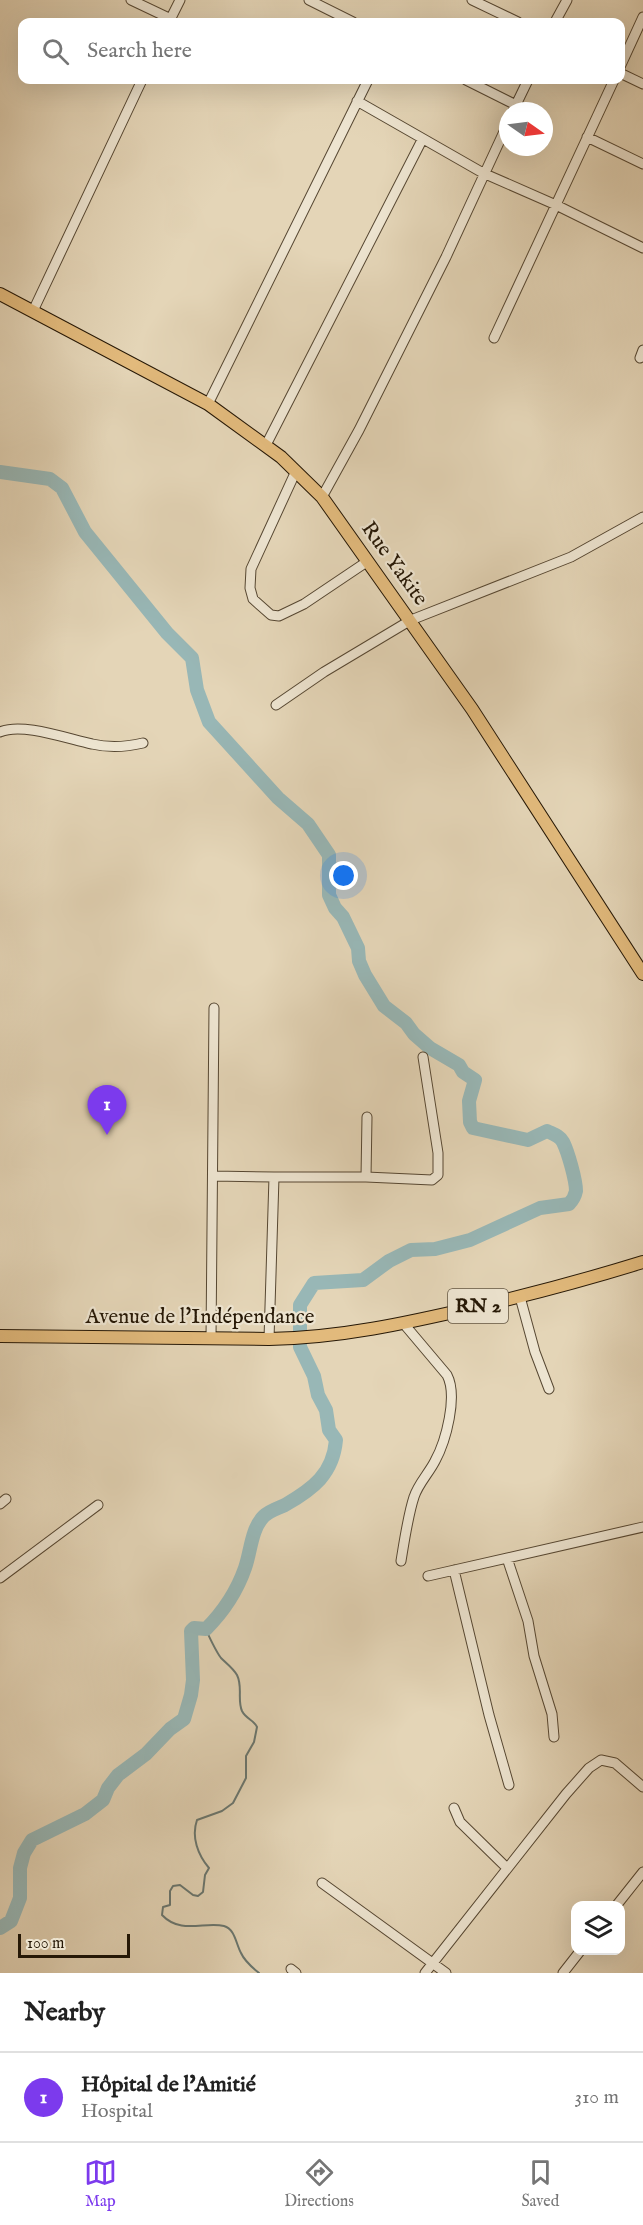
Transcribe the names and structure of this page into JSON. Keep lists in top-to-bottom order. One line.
{"streets":{"main road":["Rue Yakite","RN 2","Avenue de l'Indépendance"]},"scale_bar":"100 m","north":"right","page":{"search":"Search here","pins":"1","scale":"100 m","heading":"Nearby","list":[{"mark":"1","name":"Hôpital de l'Amitié","note":"Hospital","value":"310 m"}],"nav":["Map","Directions","Saved"]}}
